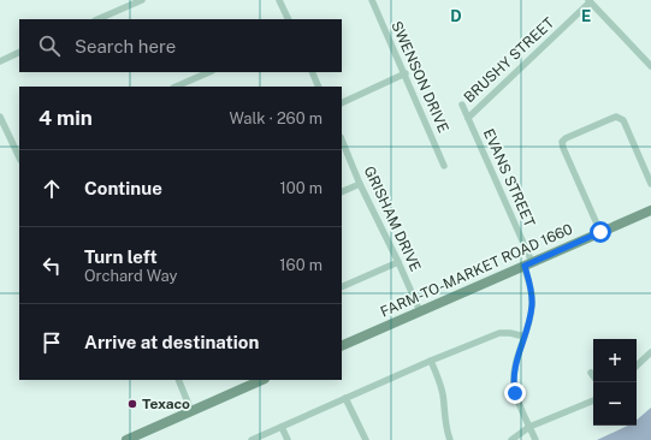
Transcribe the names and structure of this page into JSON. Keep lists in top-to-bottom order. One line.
{"streets":{"main road":["FARM-TO-MARKET ROAD 1660"],"street":["BRUSHY STREET","SWENSON DRIVE","EVANS STREET","GRISHAM DRIVE"]},"crossings":[["BRUSHY STREET","EVANS STREET"],["EVANS STREET","FARM-TO-MARKET ROAD 1660"],["GRISHAM DRIVE","FARM-TO-MARKET ROAD 1660"]],"places":["Texaco"],"page":{"search":"Search here","heading":["4 min","Walk · 260 m"],"list":[["Continue","100 m"],["Turn left","Orchard Way","160 m"],"Arrive at destination"],"map_buttons":["+","−"]},"grid":{"columns":["D","E"]}}
